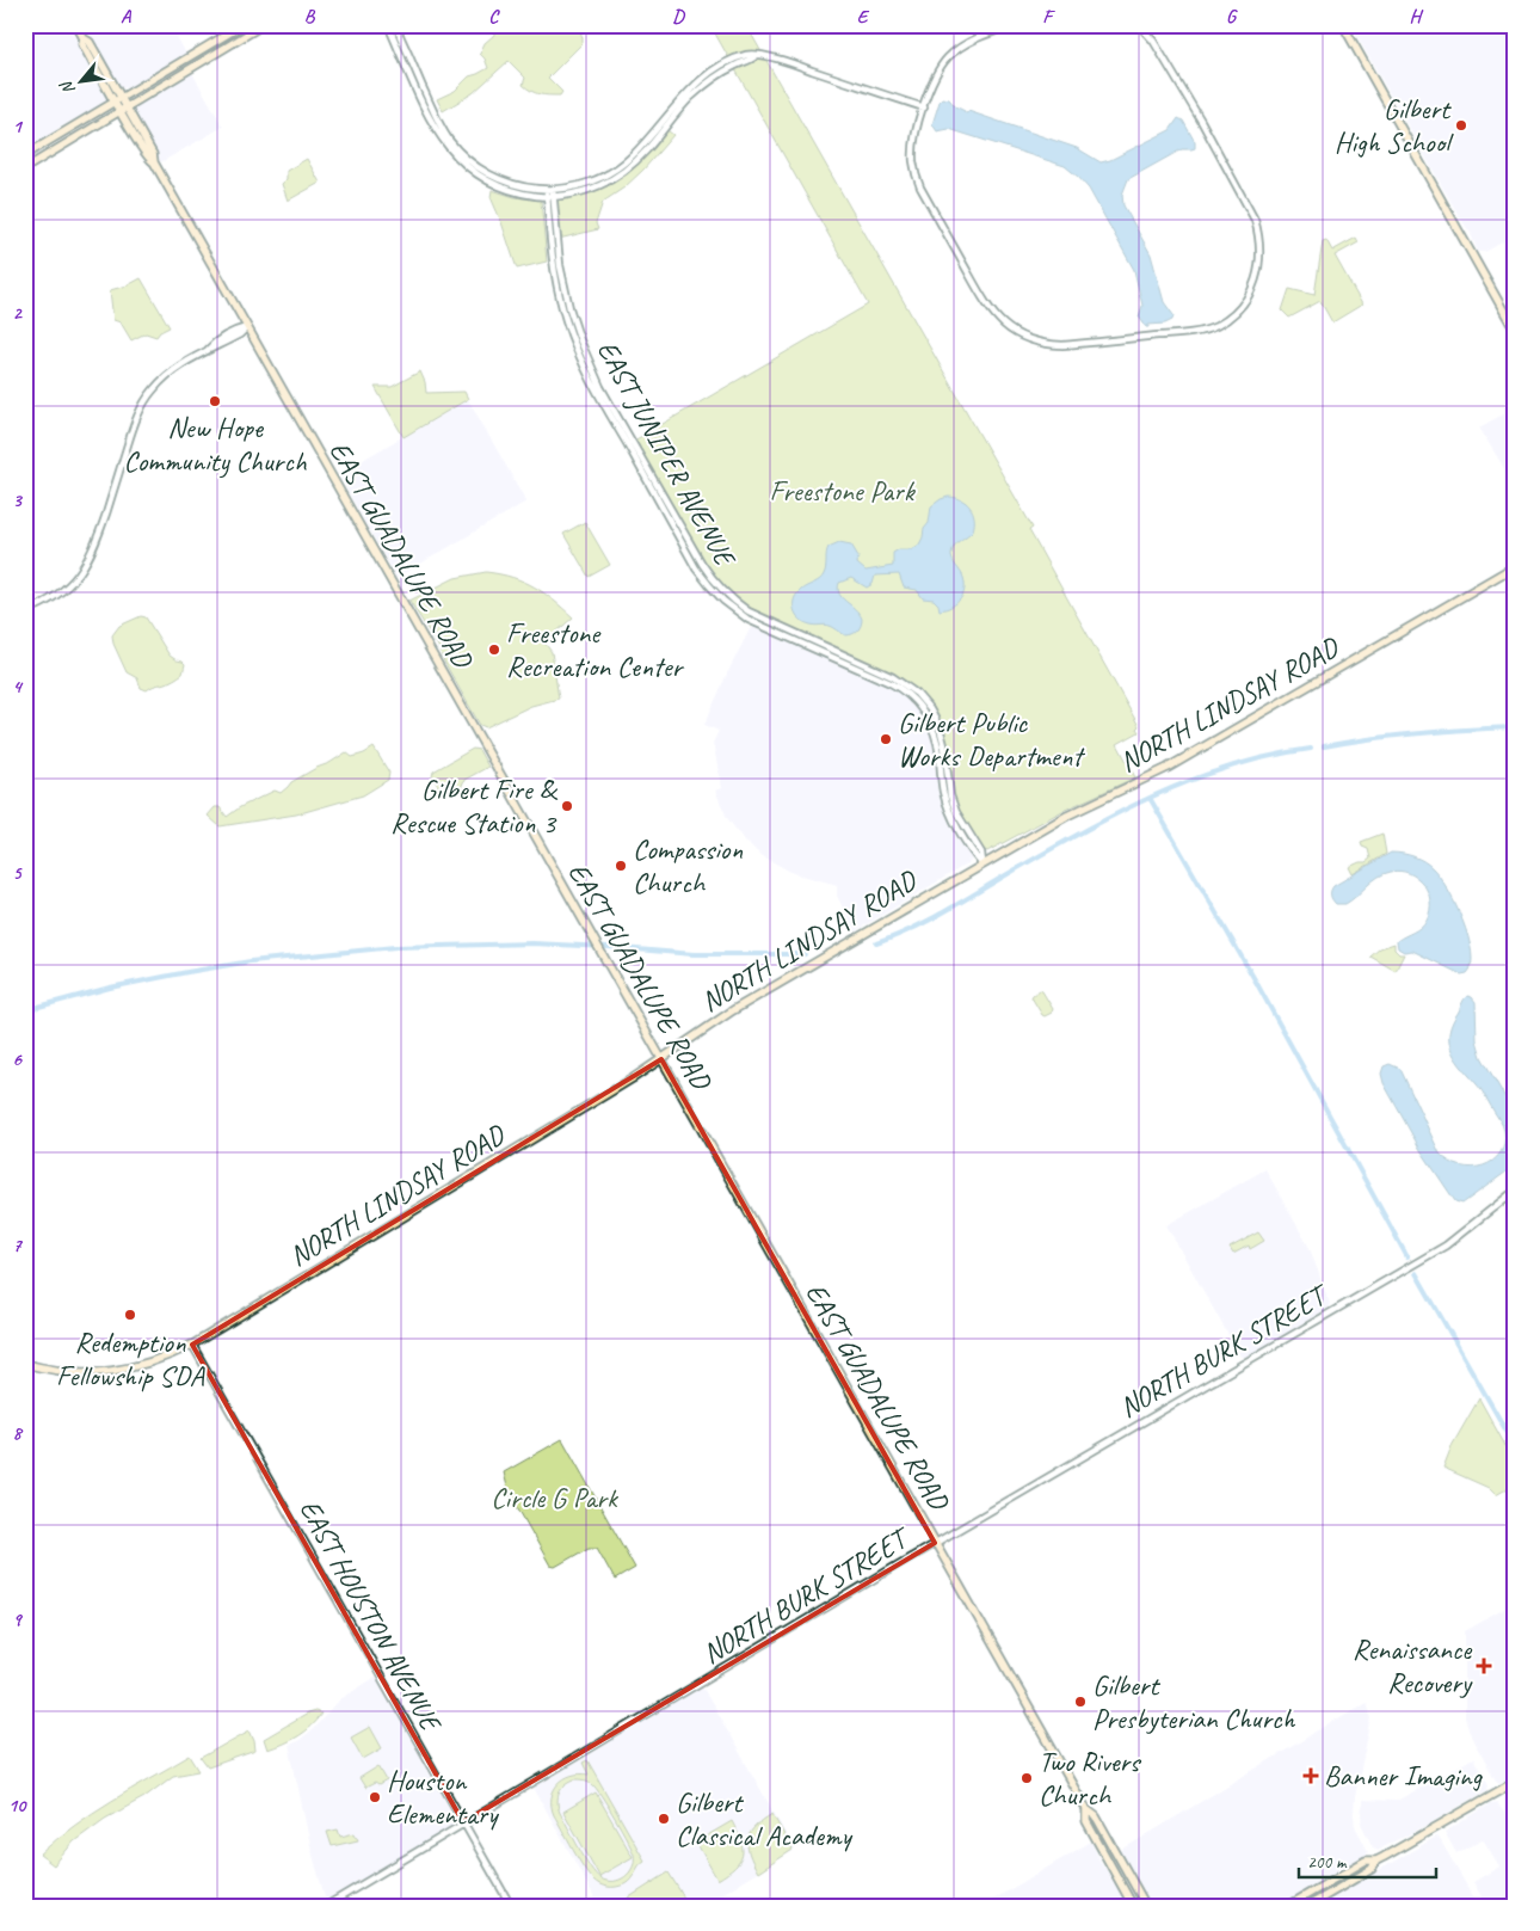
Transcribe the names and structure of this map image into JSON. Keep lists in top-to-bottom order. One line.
{"streets":{"main road":["EAST GUADALUPE ROAD","NORTH LINDSAY ROAD"],"street":["EAST JUNIPER AVENUE","NORTH BURK STREET","EAST HOUSTON AVENUE"]},"crossings":[["EAST JUNIPER AVENUE","NORTH LINDSAY ROAD"],["EAST GUADALUPE ROAD","NORTH LINDSAY ROAD"],["EAST GUADALUPE ROAD","NORTH BURK STREET"],["NORTH LINDSAY ROAD","EAST HOUSTON AVENUE"],["NORTH BURK STREET","EAST HOUSTON AVENUE"]],"parks":["Freestone Park","Circle G Park"],"places":{"other":["Gilbert High School","New Hope Community Church","Freestone Recreation Center","Gilbert Public Works Department","Gilbert Fire & Rescue Station 3","Compassion Church","Redemption Fellowship SDA","Gilbert Presbyterian Church","Two Rivers Church","Houston Elementary","Gilbert Classical Academy"],"health":["Renaissance Recovery","Banner Imaging"]},"scale_bar":"200 m","north":"bottom left","grid":{"columns":["A","B","C","D","E","F","G","H"],"rows":["1","2","3","4","5","6","7","8","9","10"]}}
